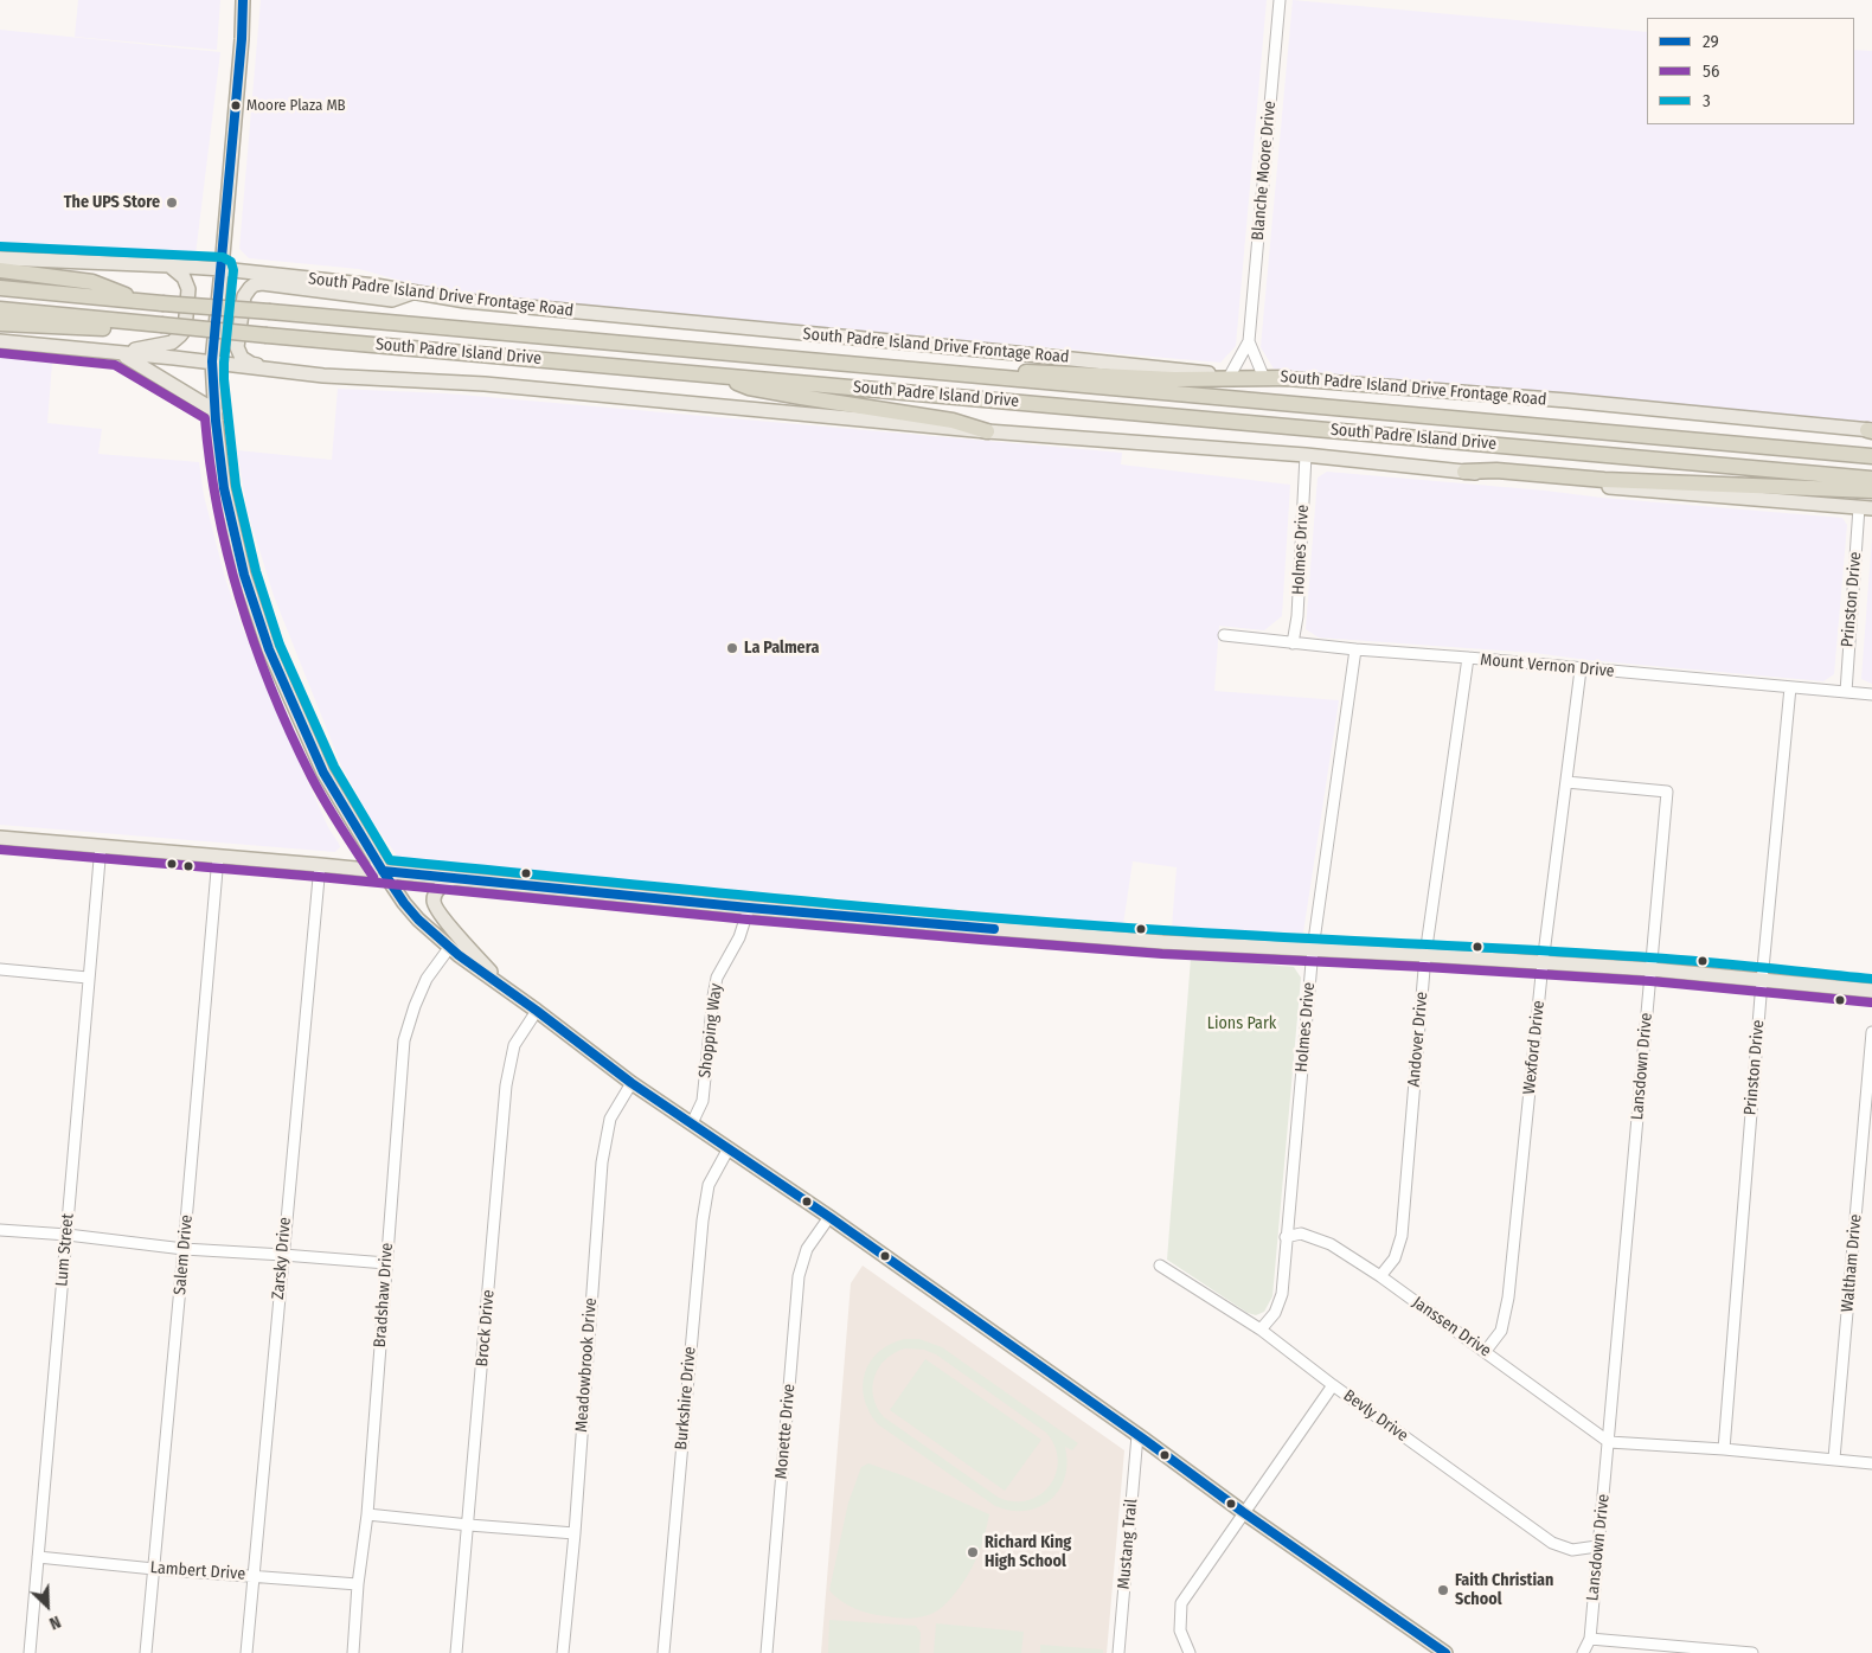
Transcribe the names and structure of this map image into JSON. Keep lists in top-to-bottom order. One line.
{"streets":{"highway":["South Padre Island Drive"],"main road":["South Padre Island Drive Frontage Road"],"street":["Blanche Moore Drive","Holmes Drive","Prinston Drive","Mount Vernon Drive","Shopping Way","Andover Drive","Wexford Drive","Lansdown Drive","Lum Street","Salem Drive","Zarsky Drive","Waltham Drive","Bradshaw Drive","Janssen Drive","Brock Drive","Meadowbrook Drive","Burkshire Drive","Bevly Drive","Monette Drive","Mustang Trail","Lambert Drive"]},"crossings":[["Blanche Moore Drive","South Padre Island Drive Frontage Road"],["Holmes Drive","Mount Vernon Drive"],["Holmes Drive","Janssen Drive"],["Holmes Drive","Bevly Drive"],["Prinston Drive","Mount Vernon Drive"],["Mount Vernon Drive","Andover Drive"],["Mount Vernon Drive","Wexford Drive"],["Andover Drive","Janssen Drive"],["Wexford Drive","Lansdown Drive"],["Wexford Drive","Janssen Drive"],["Lansdown Drive","Janssen Drive"],["Lansdown Drive","Bevly Drive"],["Lum Street","Lambert Drive"],["Salem Drive","Lambert Drive"],["Zarsky Drive","Lambert Drive"],["Bradshaw Drive","Lambert Drive"]],"parks":["Lions Park"],"places":["Moore Plaza MB","The UPS Store","La Palmera","Richard King High School","Faith Christian School"],"lines":["transit line 29","transit line 3","transit line 56"],"legend":["29","56","3"],"north":"bottom right"}
